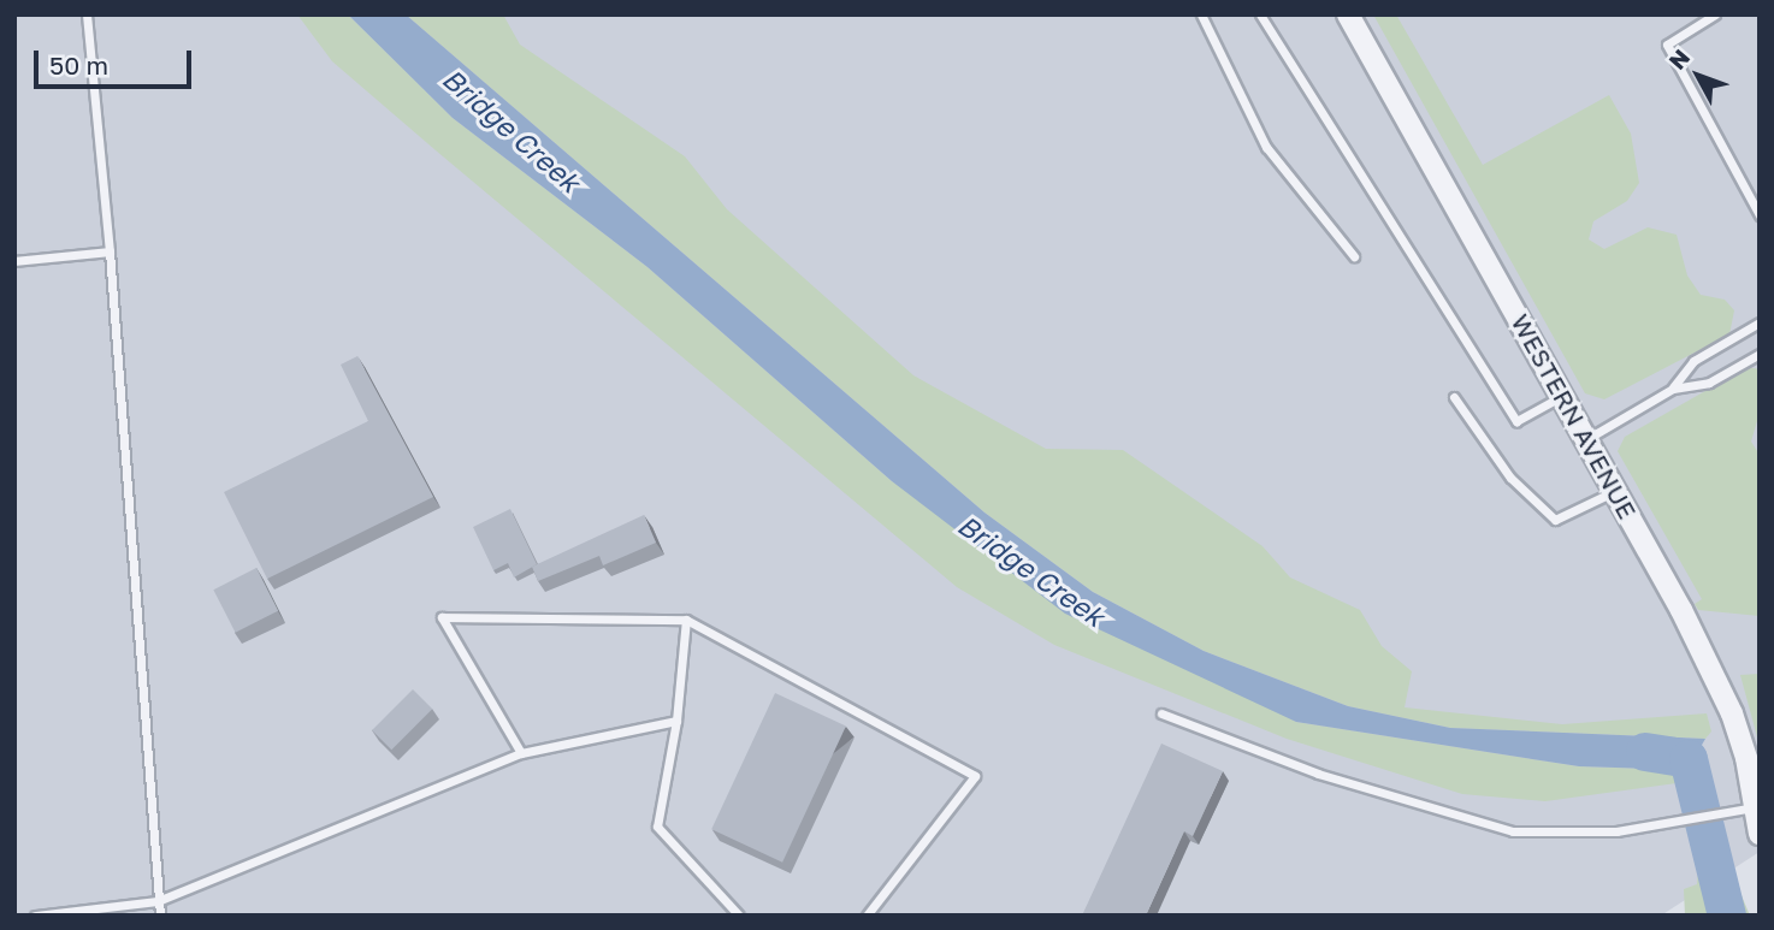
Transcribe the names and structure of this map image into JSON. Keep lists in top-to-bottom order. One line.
{"streets":{"street":["WESTERN AVENUE"]},"water":["Bridge Creek"],"scale_bar":"50 m","north":"top left"}
